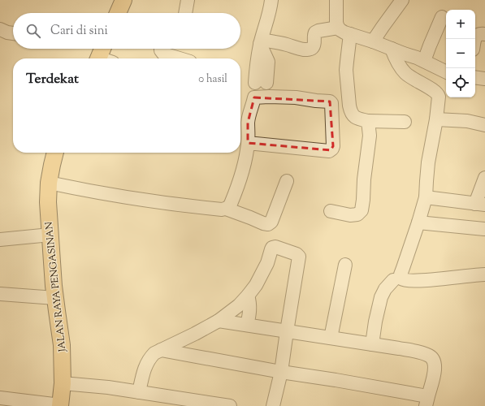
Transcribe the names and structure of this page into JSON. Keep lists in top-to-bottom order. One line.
{"streets":{"main road":["JALAN RAYA PENGASINAN"]},"page":{"map_buttons":["+","−"],"search":"Cari di sini","heading":["Terdekat","0 hasil"]}}
